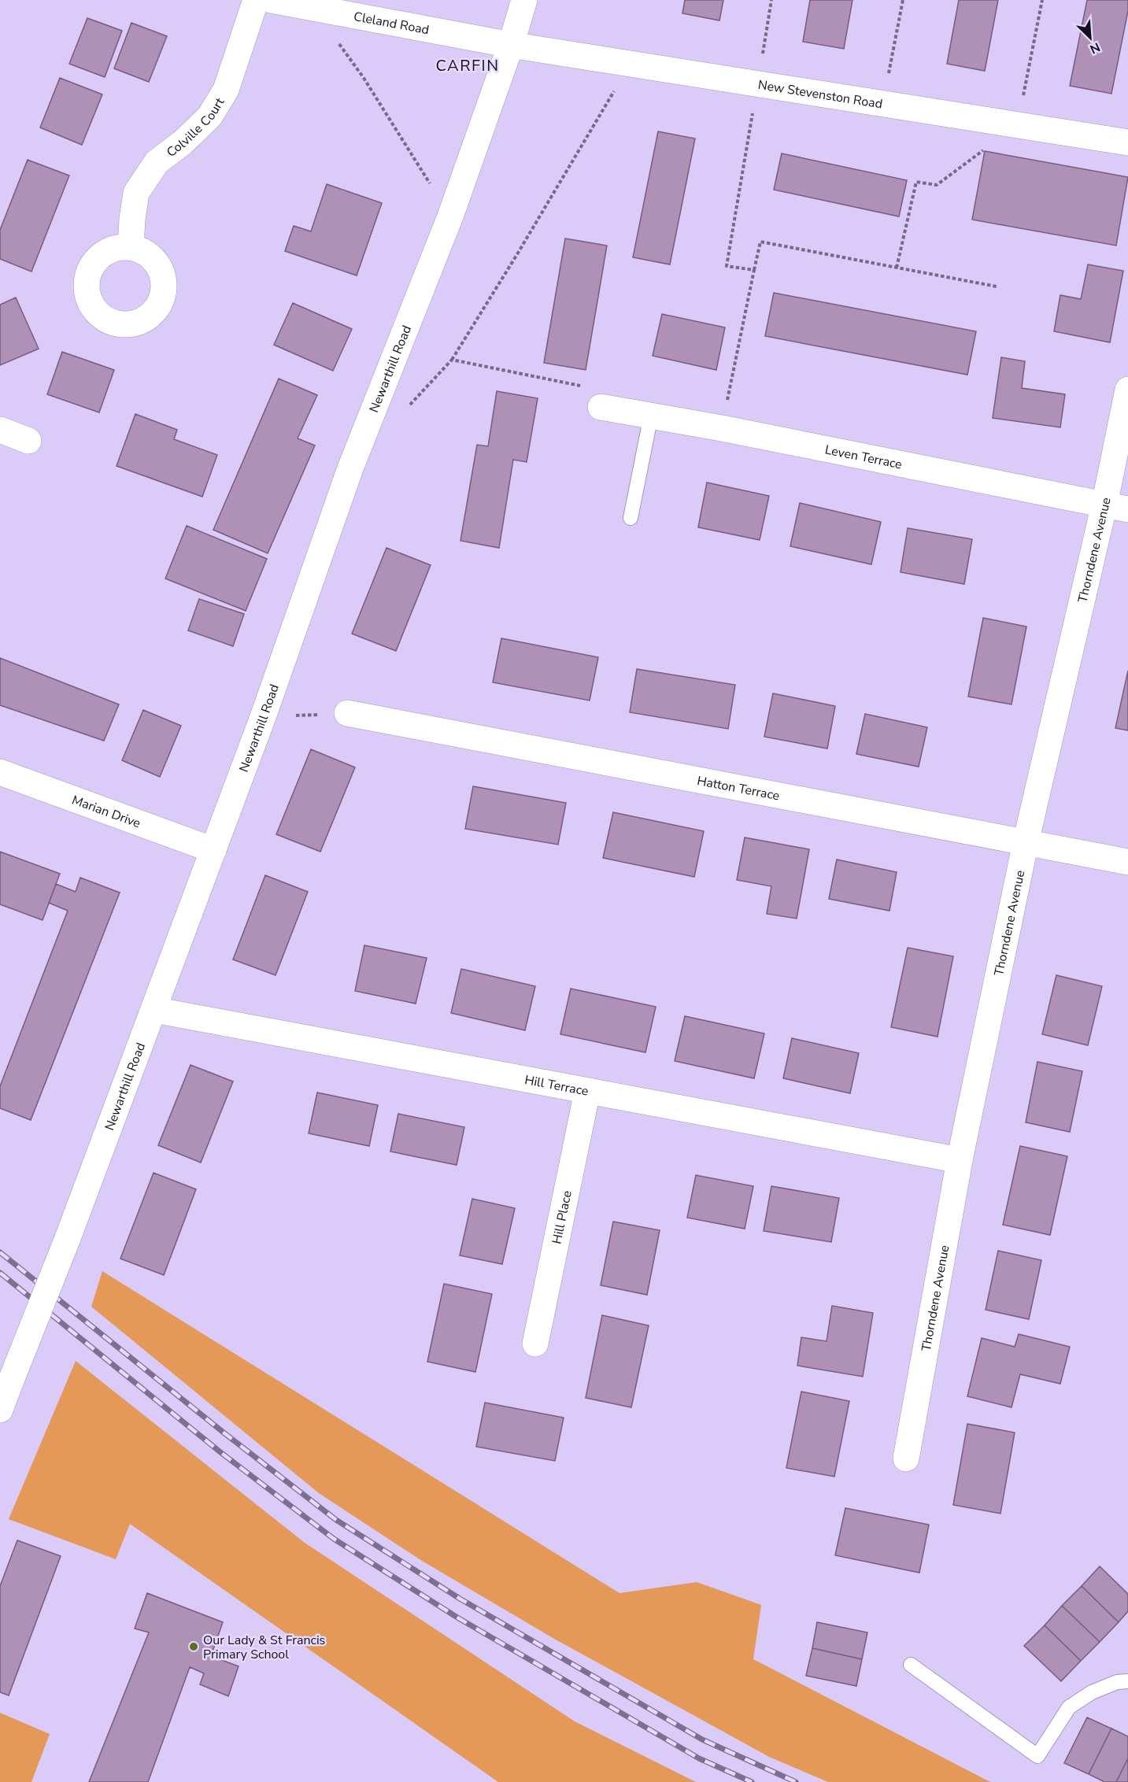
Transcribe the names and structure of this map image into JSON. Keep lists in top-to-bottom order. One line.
{"streets":{"street":["Cleland Road","New Stevenston Road","Colville Court","Newarthill Road","Leven Terrace","Thorndene Avenue","Hatton Terrace","Marian Drive","Hill Terrace","Hill Place"]},"crossings":[["Cleland Road","New Stevenston Road"],["Cleland Road","Newarthill Road"],["New Stevenston Road","Newarthill Road"],["Newarthill Road","Marian Drive"],["Newarthill Road","Hill Terrace"],["Leven Terrace","Thorndene Avenue"],["Thorndene Avenue","Hatton Terrace"],["Thorndene Avenue","Hill Terrace"],["Hill Terrace","Hill Place"]],"districts":["CARFIN"],"places":["Our Lady & St Francis Primary School"],"north":"bottom right"}
